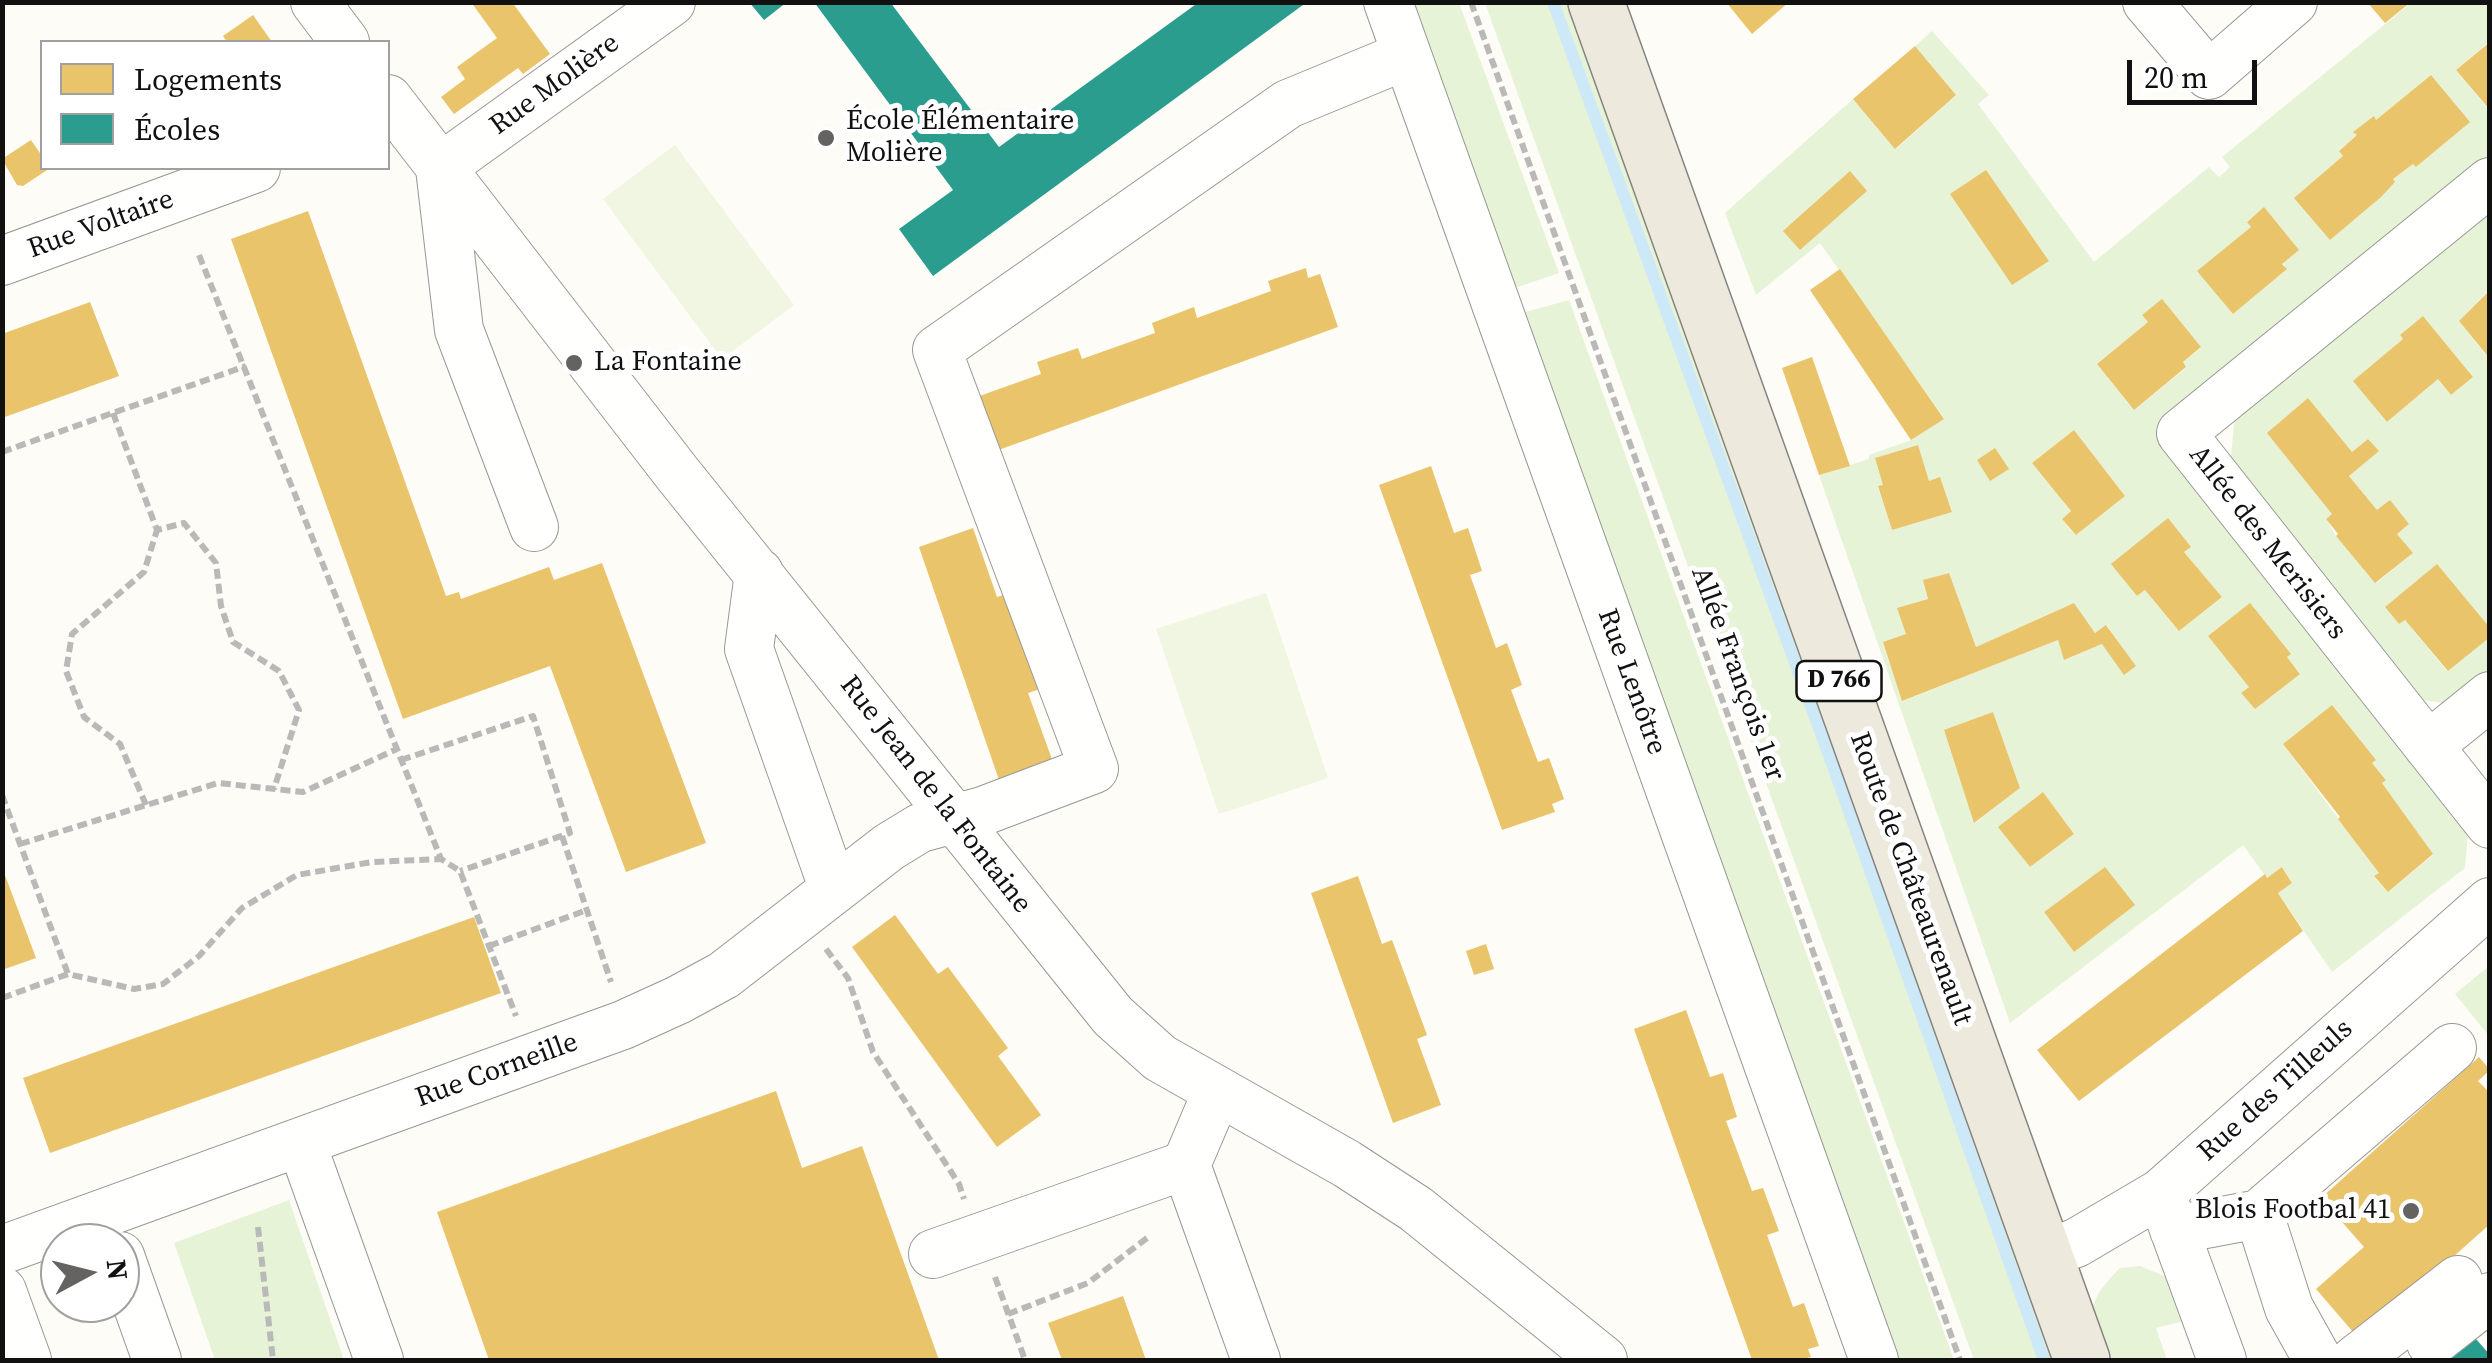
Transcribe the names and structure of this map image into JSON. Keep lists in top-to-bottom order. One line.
{"streets":{"main road":["D 766","Route de Châteaurenault"],"street":["Rue Molière","Rue Voltaire","Allée des Merisiers","Rue Lenôtre","Rue Jean de la Fontaine","Rue Corneille","Rue des Tilleuls"],"path":["Allée François 1er"]},"crossings":[["Rue Molière","Rue Jean de la Fontaine"],["Rue Lenôtre","Rue Corneille"],["Rue Jean de la Fontaine","Rue Corneille"],["Route de Châteaurenault","Rue des Tilleuls"]],"places":["École Élémentaire Molière","La Fontaine","Blois Footbal 41"],"legend":["Logements","Écoles"],"scale_bar":"20 m","north":"right"}
